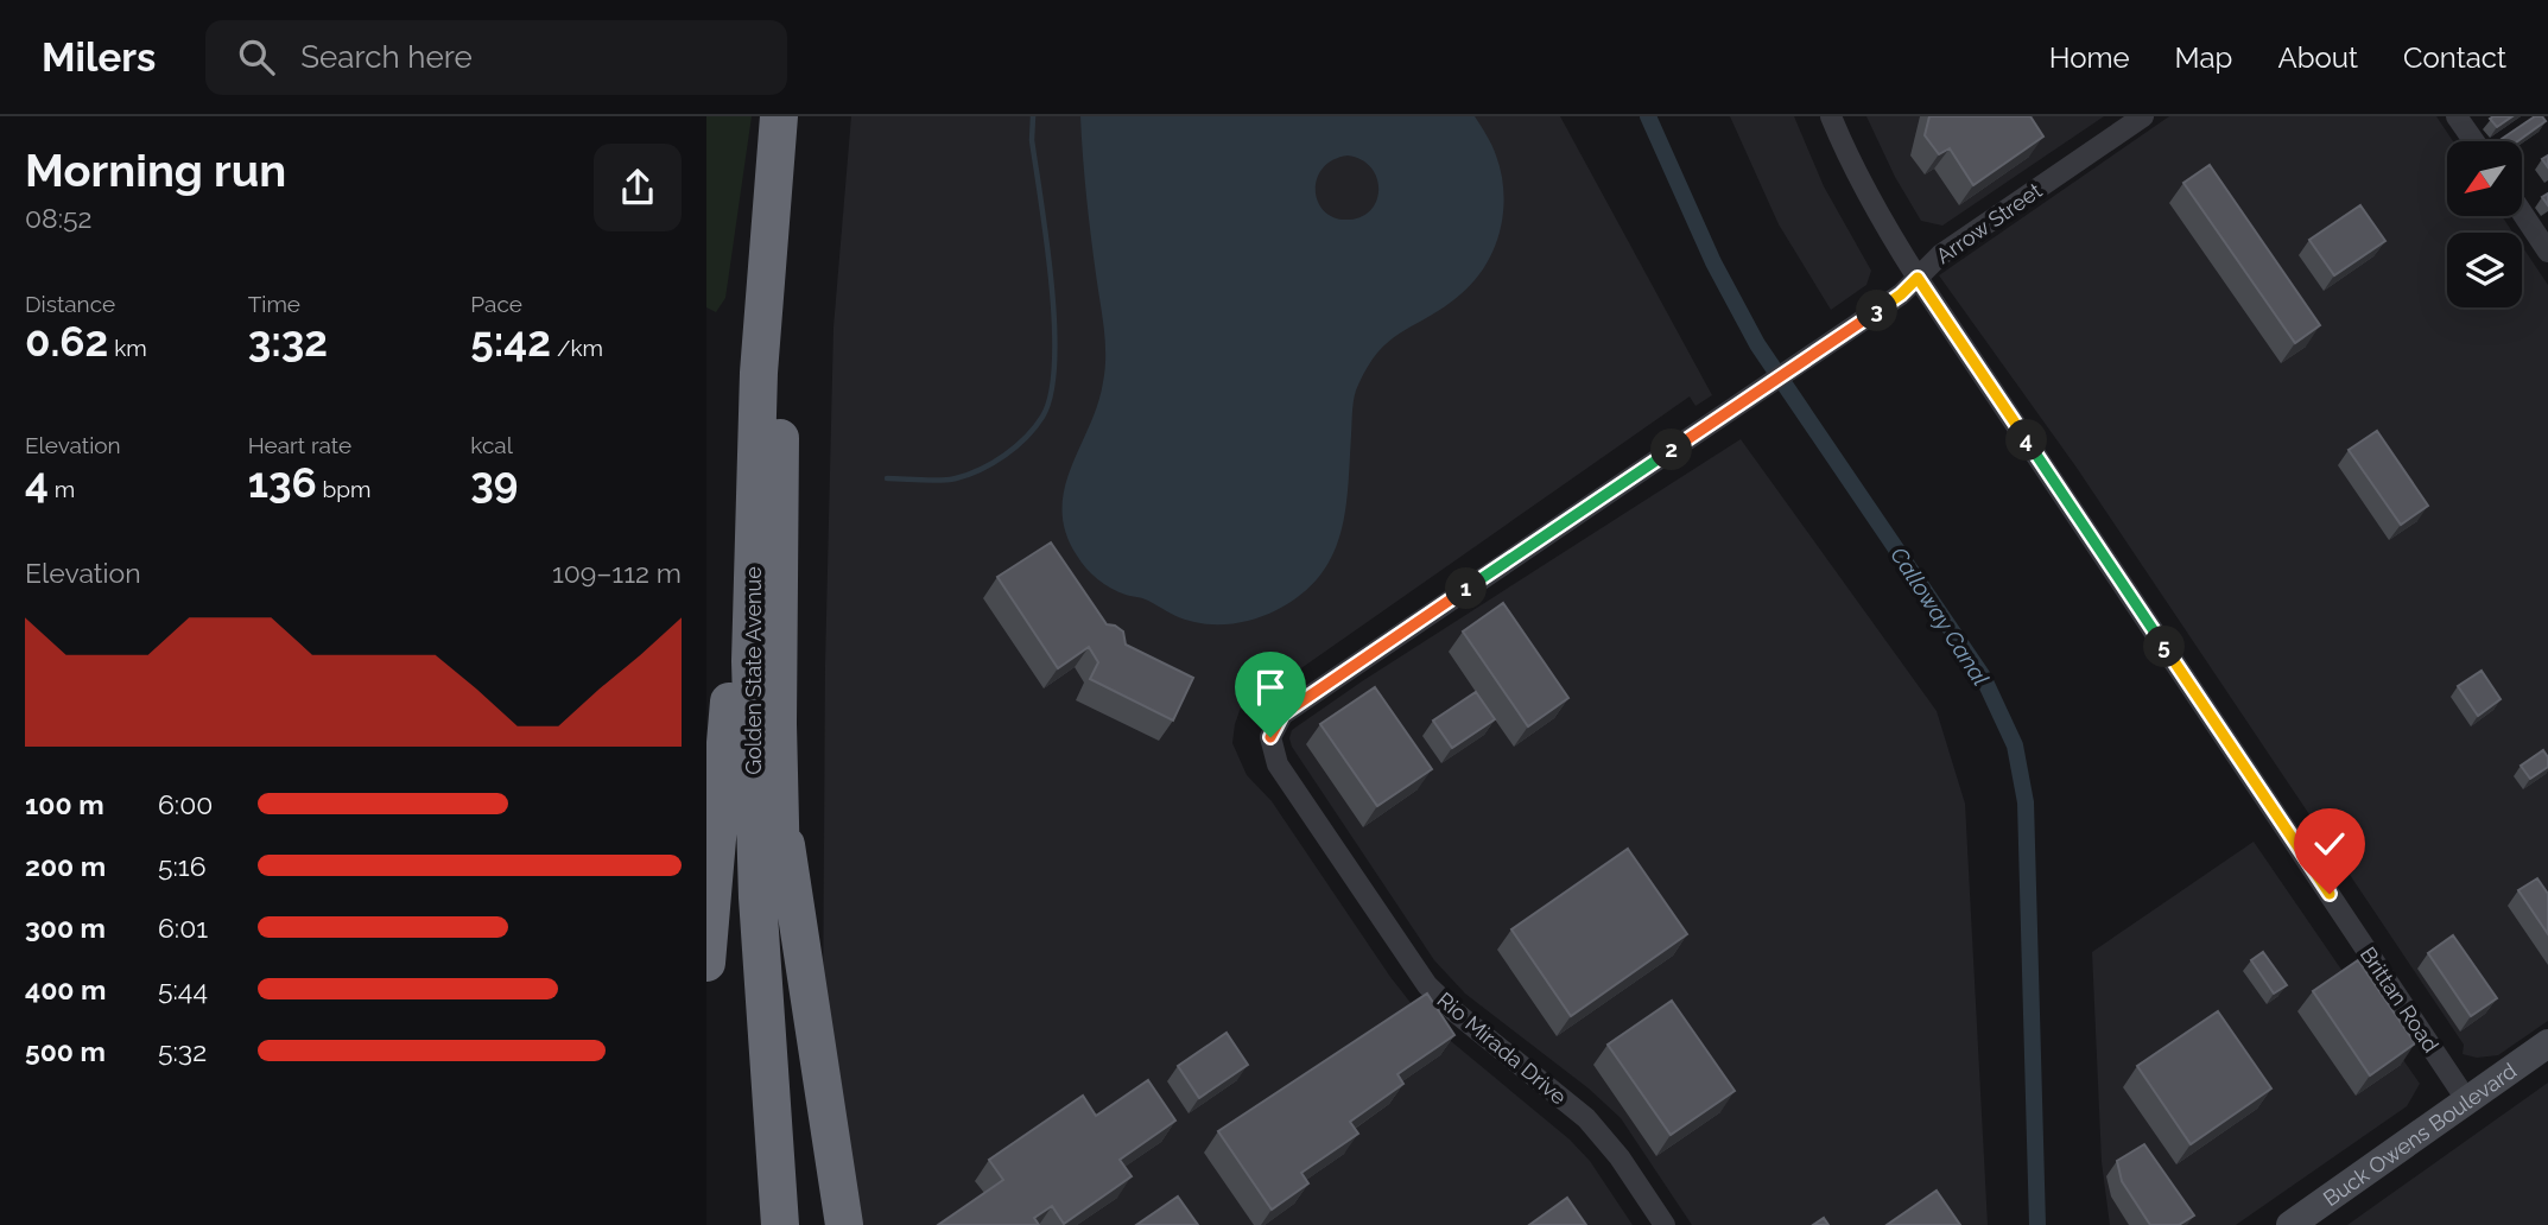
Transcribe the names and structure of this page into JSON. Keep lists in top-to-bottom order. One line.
{"streets":{"highway":["Golden State Avenue"],"main road":["Buck Owens Boulevard"],"street":["Arrow Street","Brittan Road","Rio Mirada Drive"]},"crossings":[["Arrow Street","Brittan Road"],["Arrow Street","Rio Mirada Drive"],["Brittan Road","Buck Owens Boulevard"]],"water":["Calloway Canal"],"north":"bottom left","page":{"header":"Milers","search":"Search here","nav":["Home","Map","About","Contact"],"heading":["Morning run","08:52"],"stats":[["Distance","0.62 km"],["Time","3:32"],["Pace","5:42 /km"],["Elevation","4 m"],["Heart rate","136 bpm"],["kcal","39"]],"pins":["3","4","2","1","5"],"chart":["Elevation","109–112 m"],"list":[{"name":"100 m","note":"6:00"},{"name":"200 m","note":"5:16"},{"name":"300 m","note":"6:01"},{"name":"400 m","note":"5:44"},{"name":"500 m","note":"5:32"}]}}
